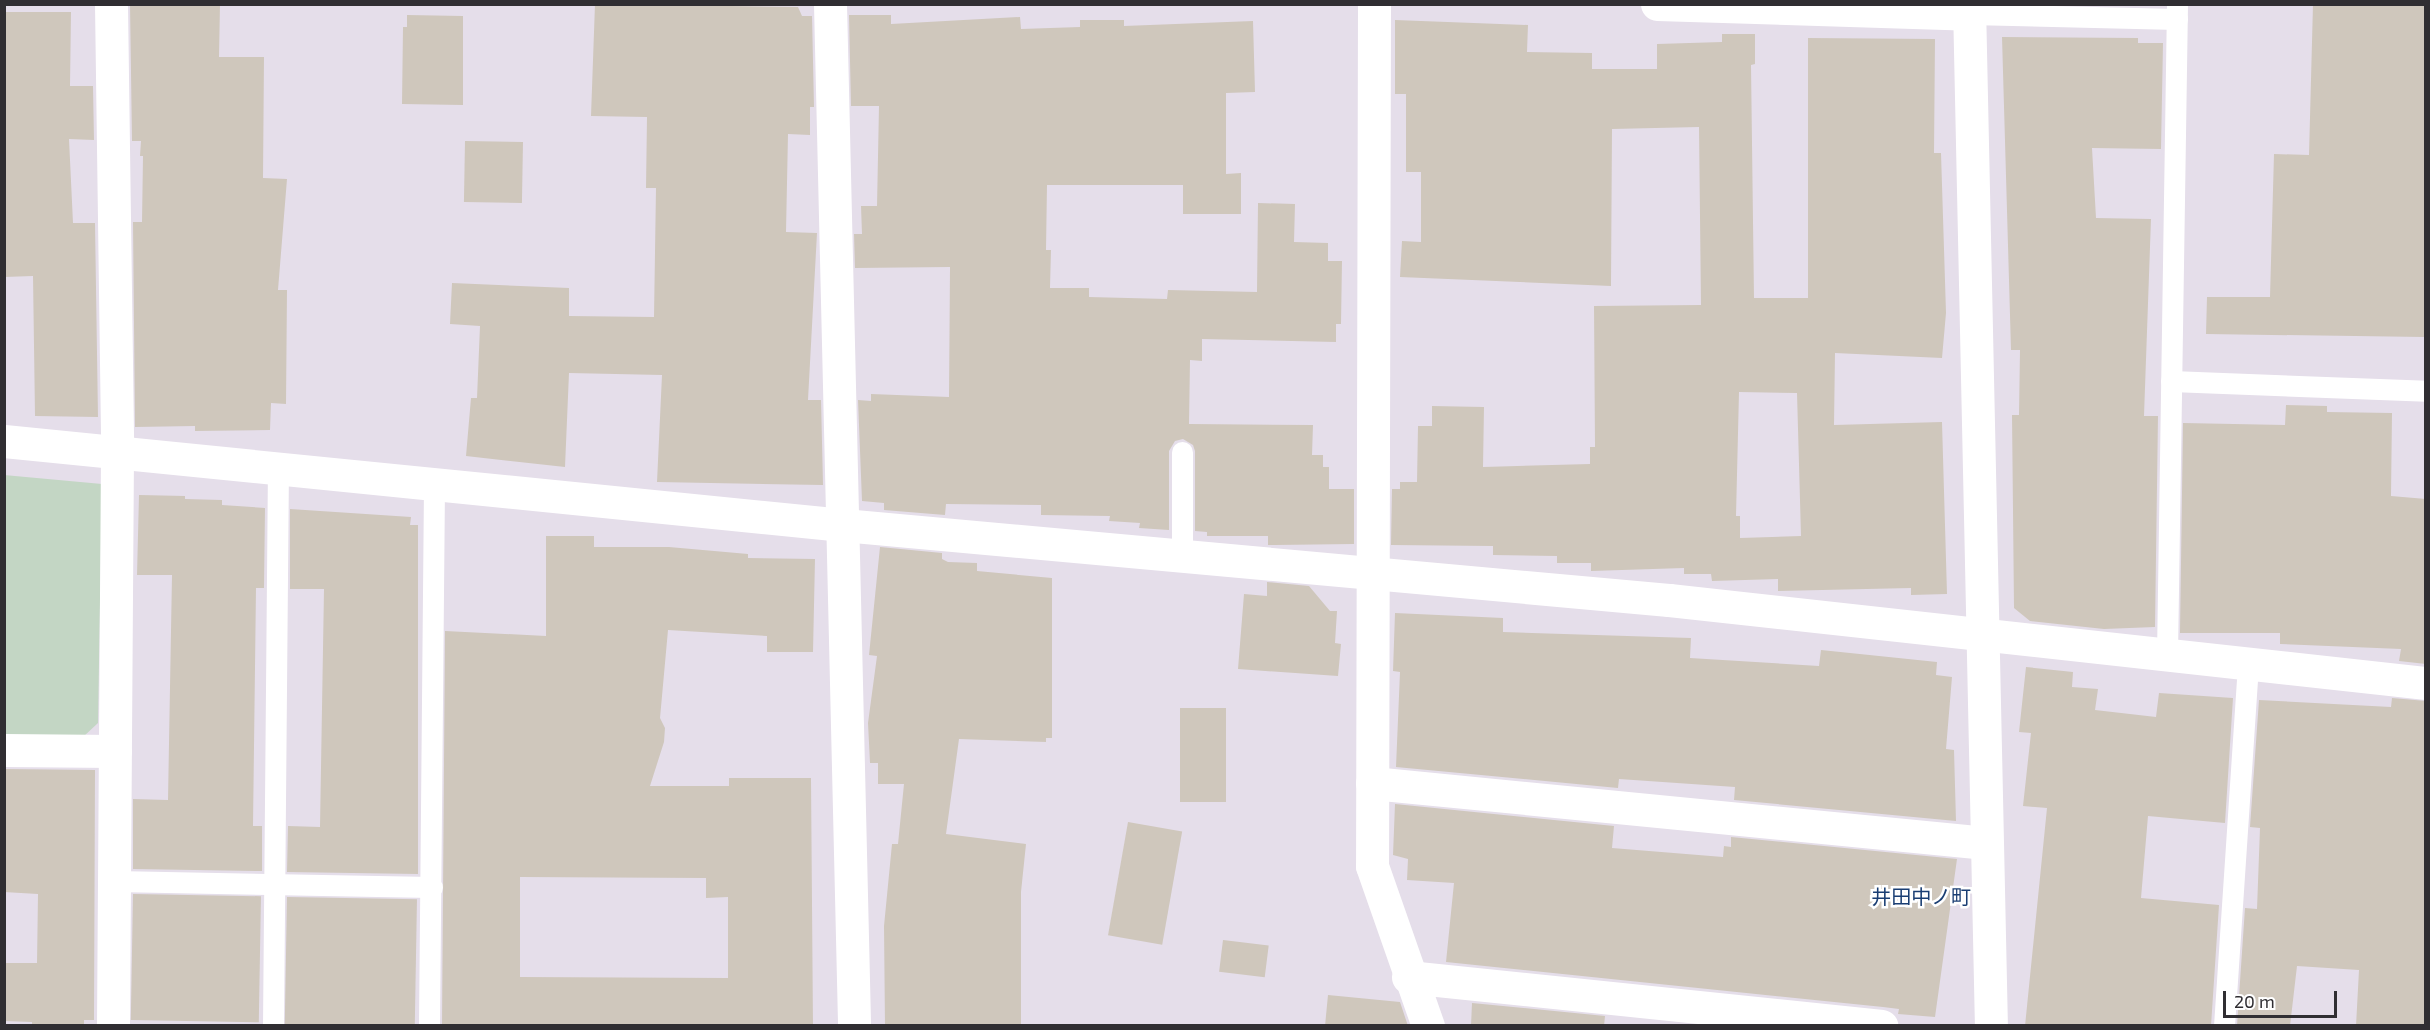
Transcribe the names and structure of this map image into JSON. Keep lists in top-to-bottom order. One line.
{"districts":["井田中ノ町"],"scale_bar":"20 m"}
